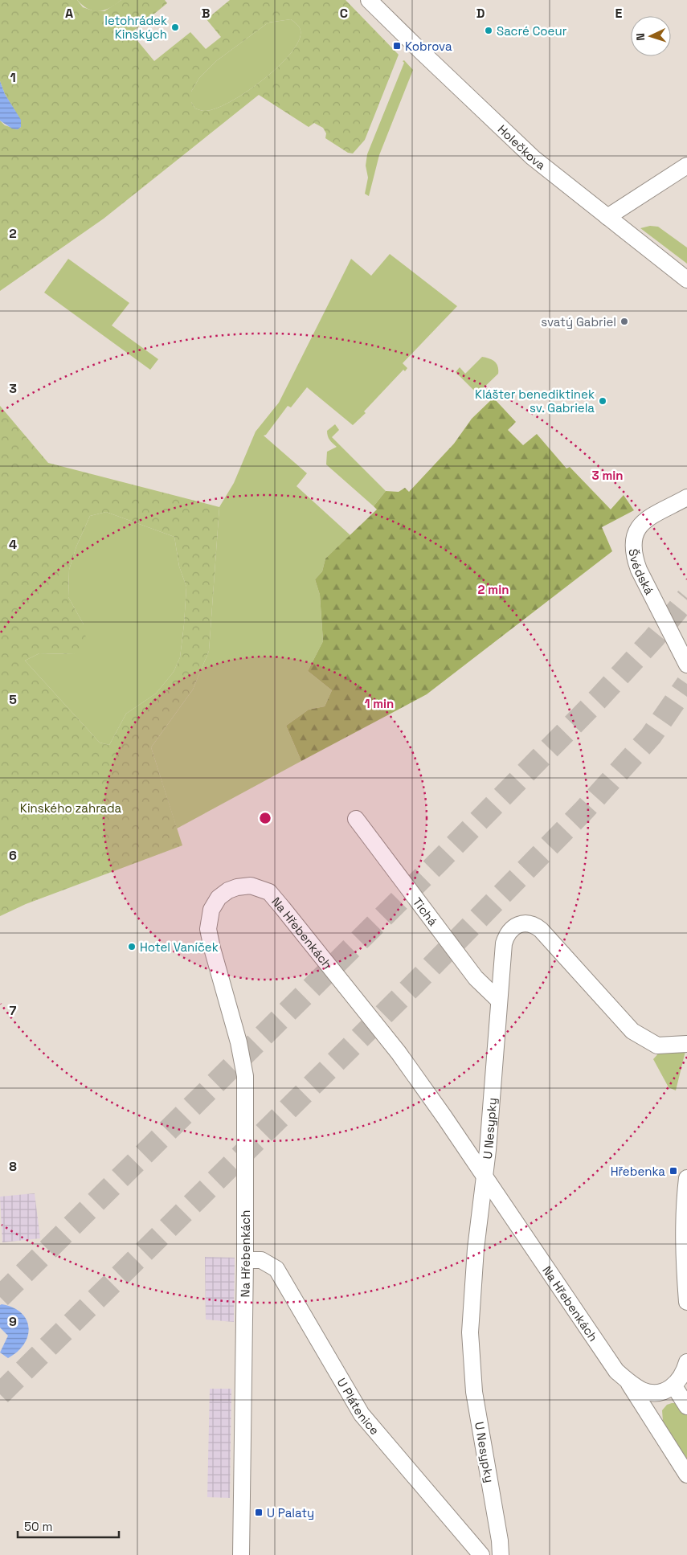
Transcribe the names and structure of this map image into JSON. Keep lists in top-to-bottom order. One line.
{"streets":{"street":["Holečkova","Švédská","Tichá","Na Hřebenkách","U Nesypky","U Plátenice"]},"crossings":[["Tichá","U Nesypky"],["Na Hřebenkách","U Nesypky"],["Na Hřebenkách","U Plátenice"]],"parks":["Kinského zahrada"],"places":{"other":["letohrádek Kinských","Sacré Coeur","svatý Gabriel","Klášter benediktinek sv. Gabriela","Hotel Vaníček"],"transit":["Kobrova","Hřebenka","U Palaty"]},"scale_bar":"50 m","north":"left","grid":{"columns":["A","B","C","D","E"],"rows":["1","2","3","4","5","6","7","8","9"]},"rings":["3 min","2 min","1 min"]}
